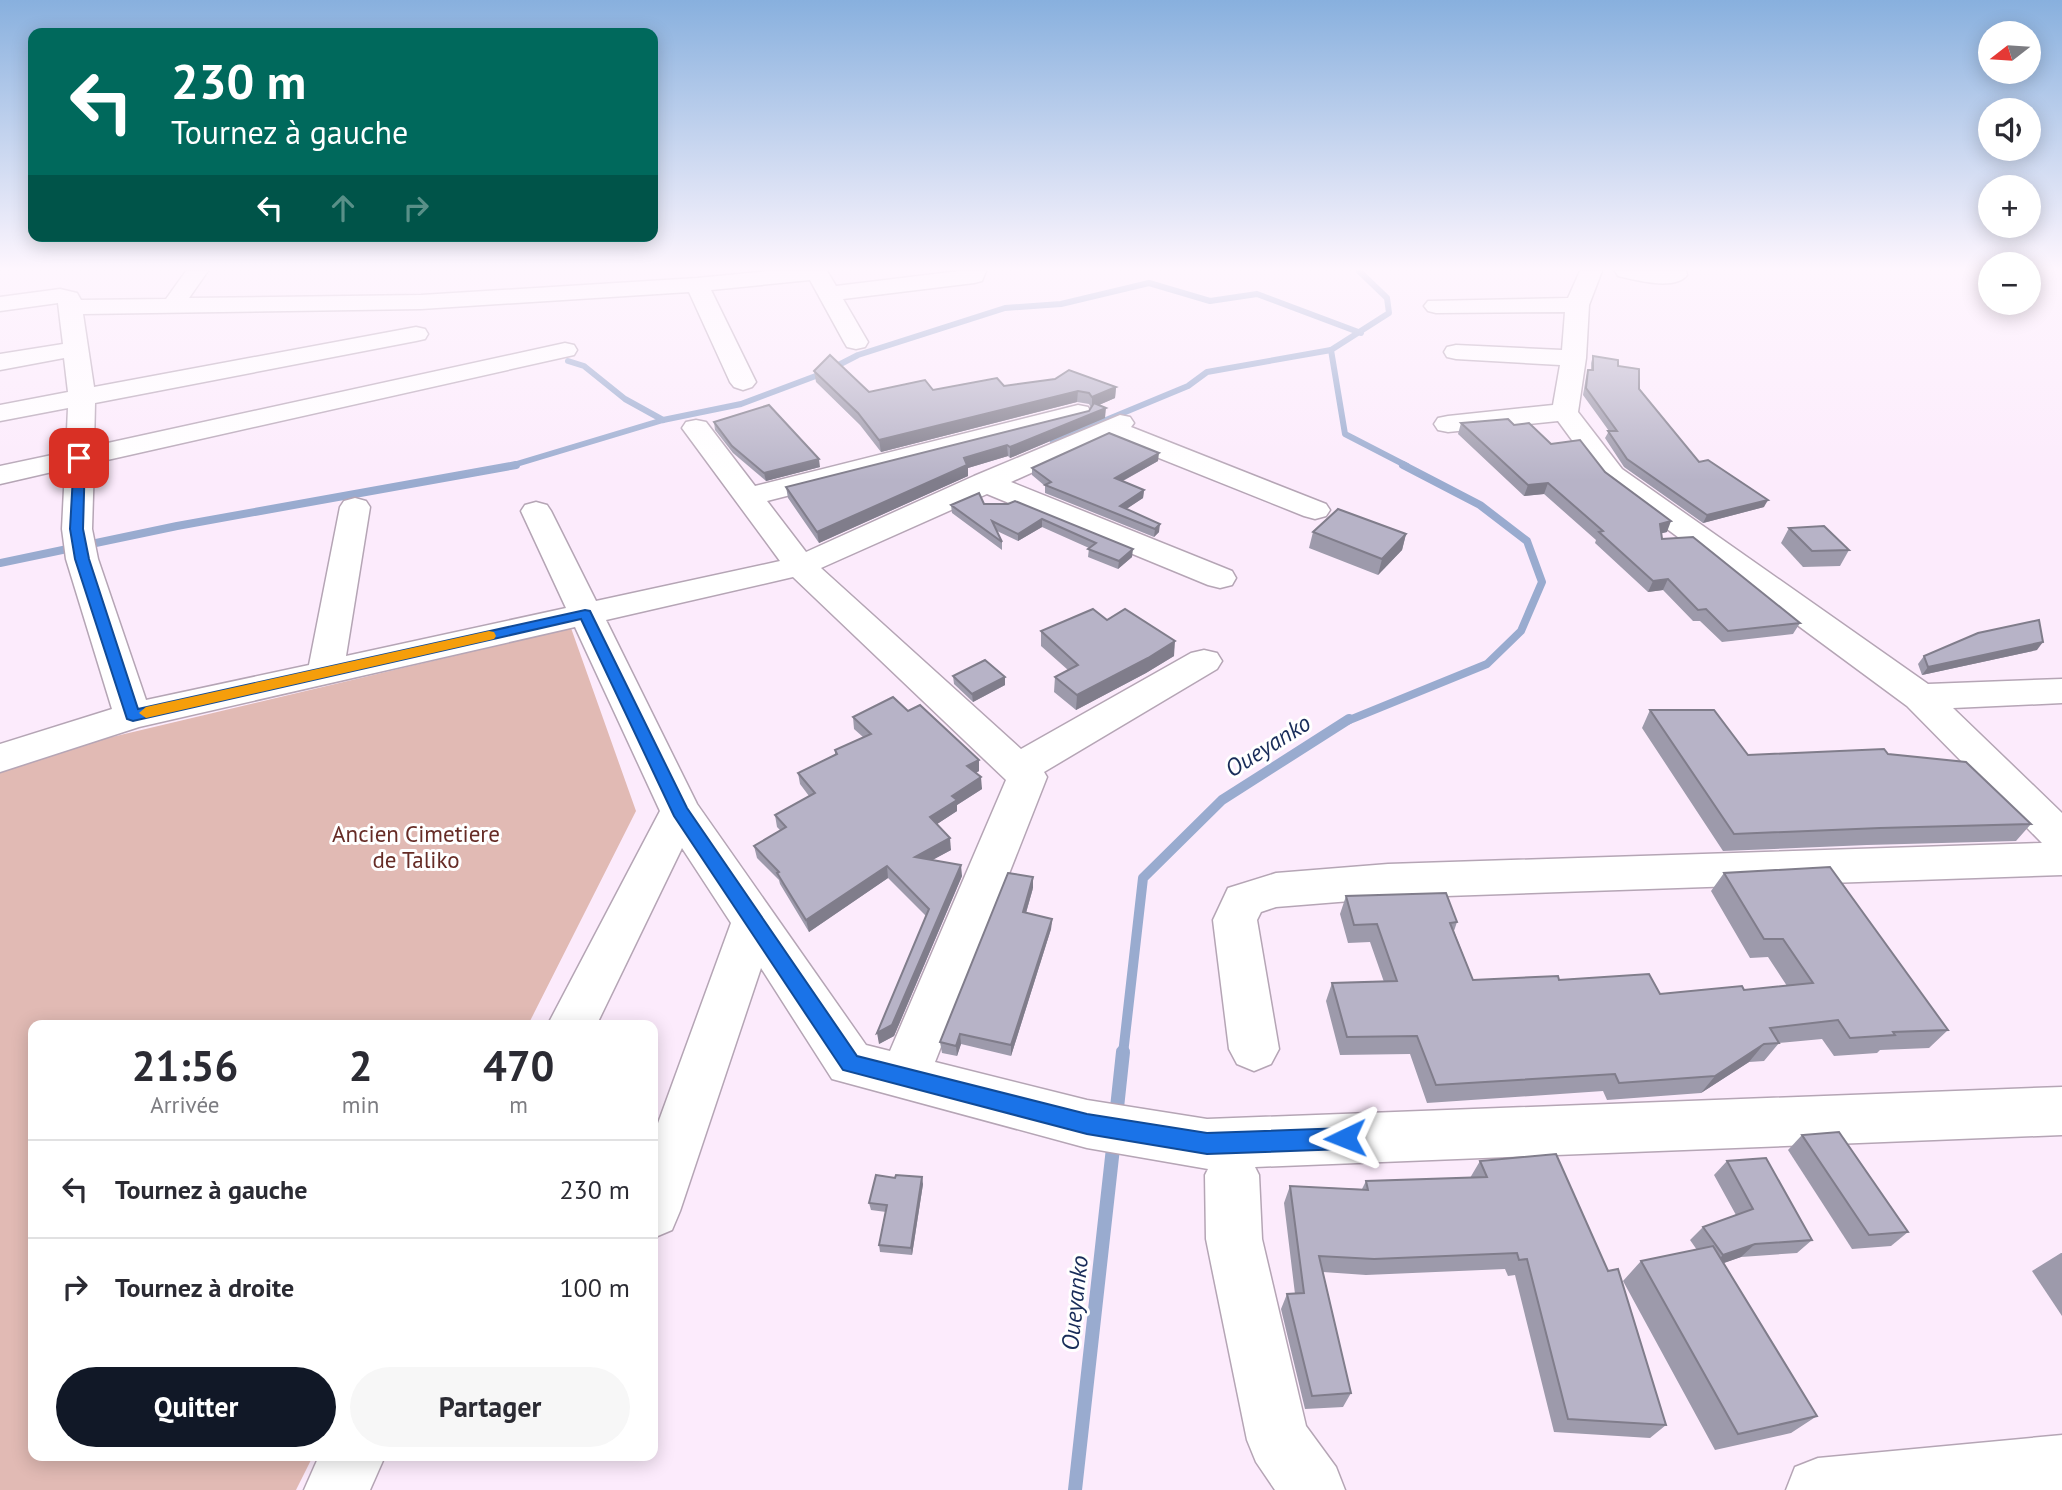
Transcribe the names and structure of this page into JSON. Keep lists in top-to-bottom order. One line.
{"water":["Oueyanko"],"parks":["Ancien Cimetiere de Taliko"],"north":"left","page":{"map_buttons":["+","−"],"turn":["230 m","Tournez à gauche"],"eta":["21:56","Arrivée","2","min","470","m"],"list":[{"name":"Tournez à gauche","value":"230 m"},{"name":"Tournez à droite","value":"100 m"}],"buttons":["Quitter","Partager"]}}
